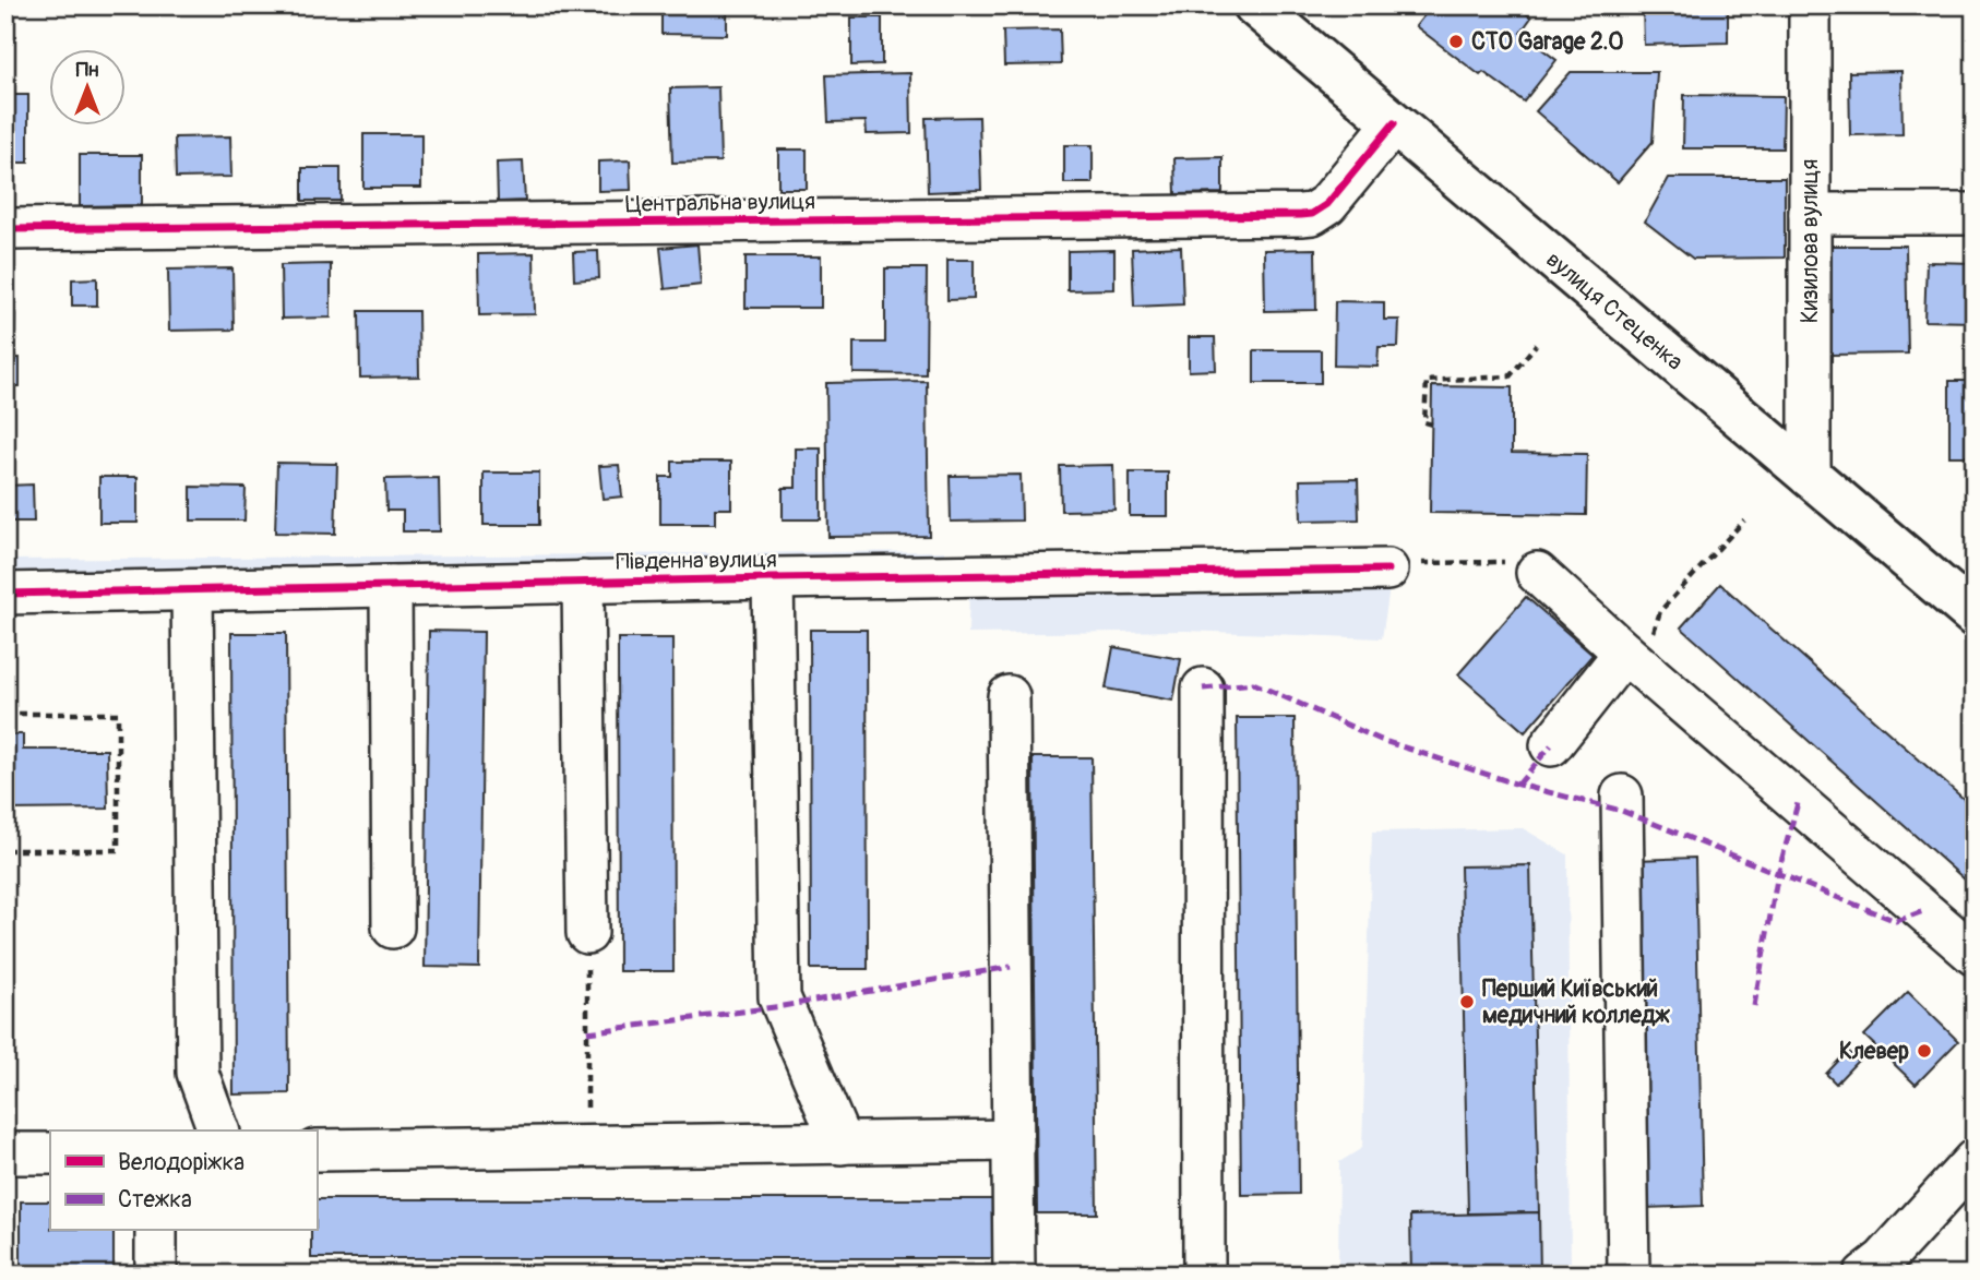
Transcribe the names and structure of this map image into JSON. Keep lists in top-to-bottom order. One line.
{"streets":{"main road":["вулиця Стеценка"],"street":["Центральна вулиця","Кизилова вулиця","Південна вулиця"]},"crossings":[["Центральна вулиця","вулиця Стеценка"],["Кизилова вулиця","вулиця Стеценка"]],"places":["СТО Garage 2.0","Перший Київський медичний колледж","Клевер"],"legend":["Велодоріжка","Стежка"],"north":"top"}
